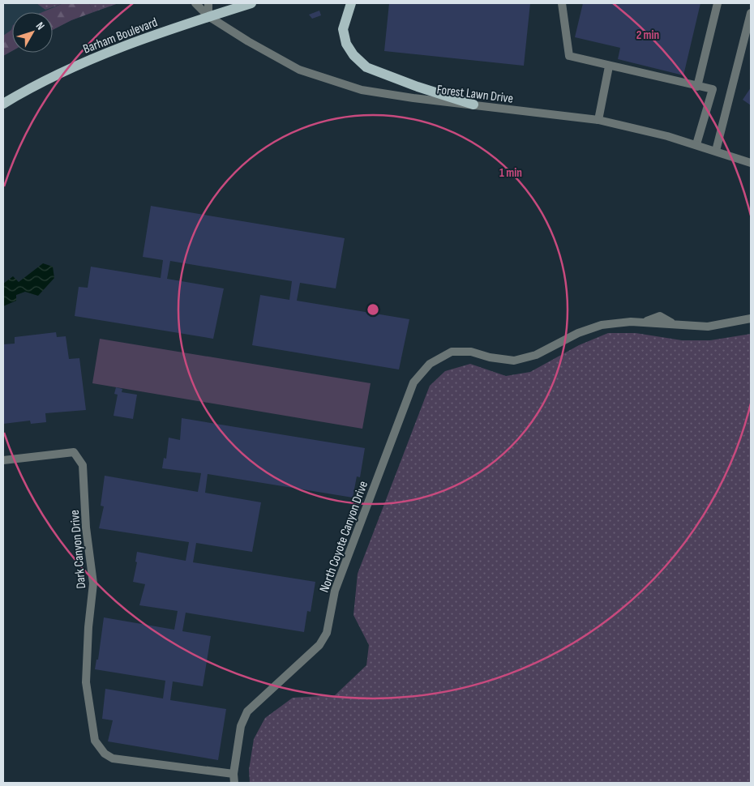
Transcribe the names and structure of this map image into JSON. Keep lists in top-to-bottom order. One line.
{"streets":{"main road":["Barham Boulevard"],"street":["Forest Lawn Drive","North Coyote Canyon Drive","Dark Canyon Drive"]},"crossings":[["Barham Boulevard","Forest Lawn Drive"],["North Coyote Canyon Drive","Dark Canyon Drive"]],"north":"top right","rings":["2 min","1 min"]}
